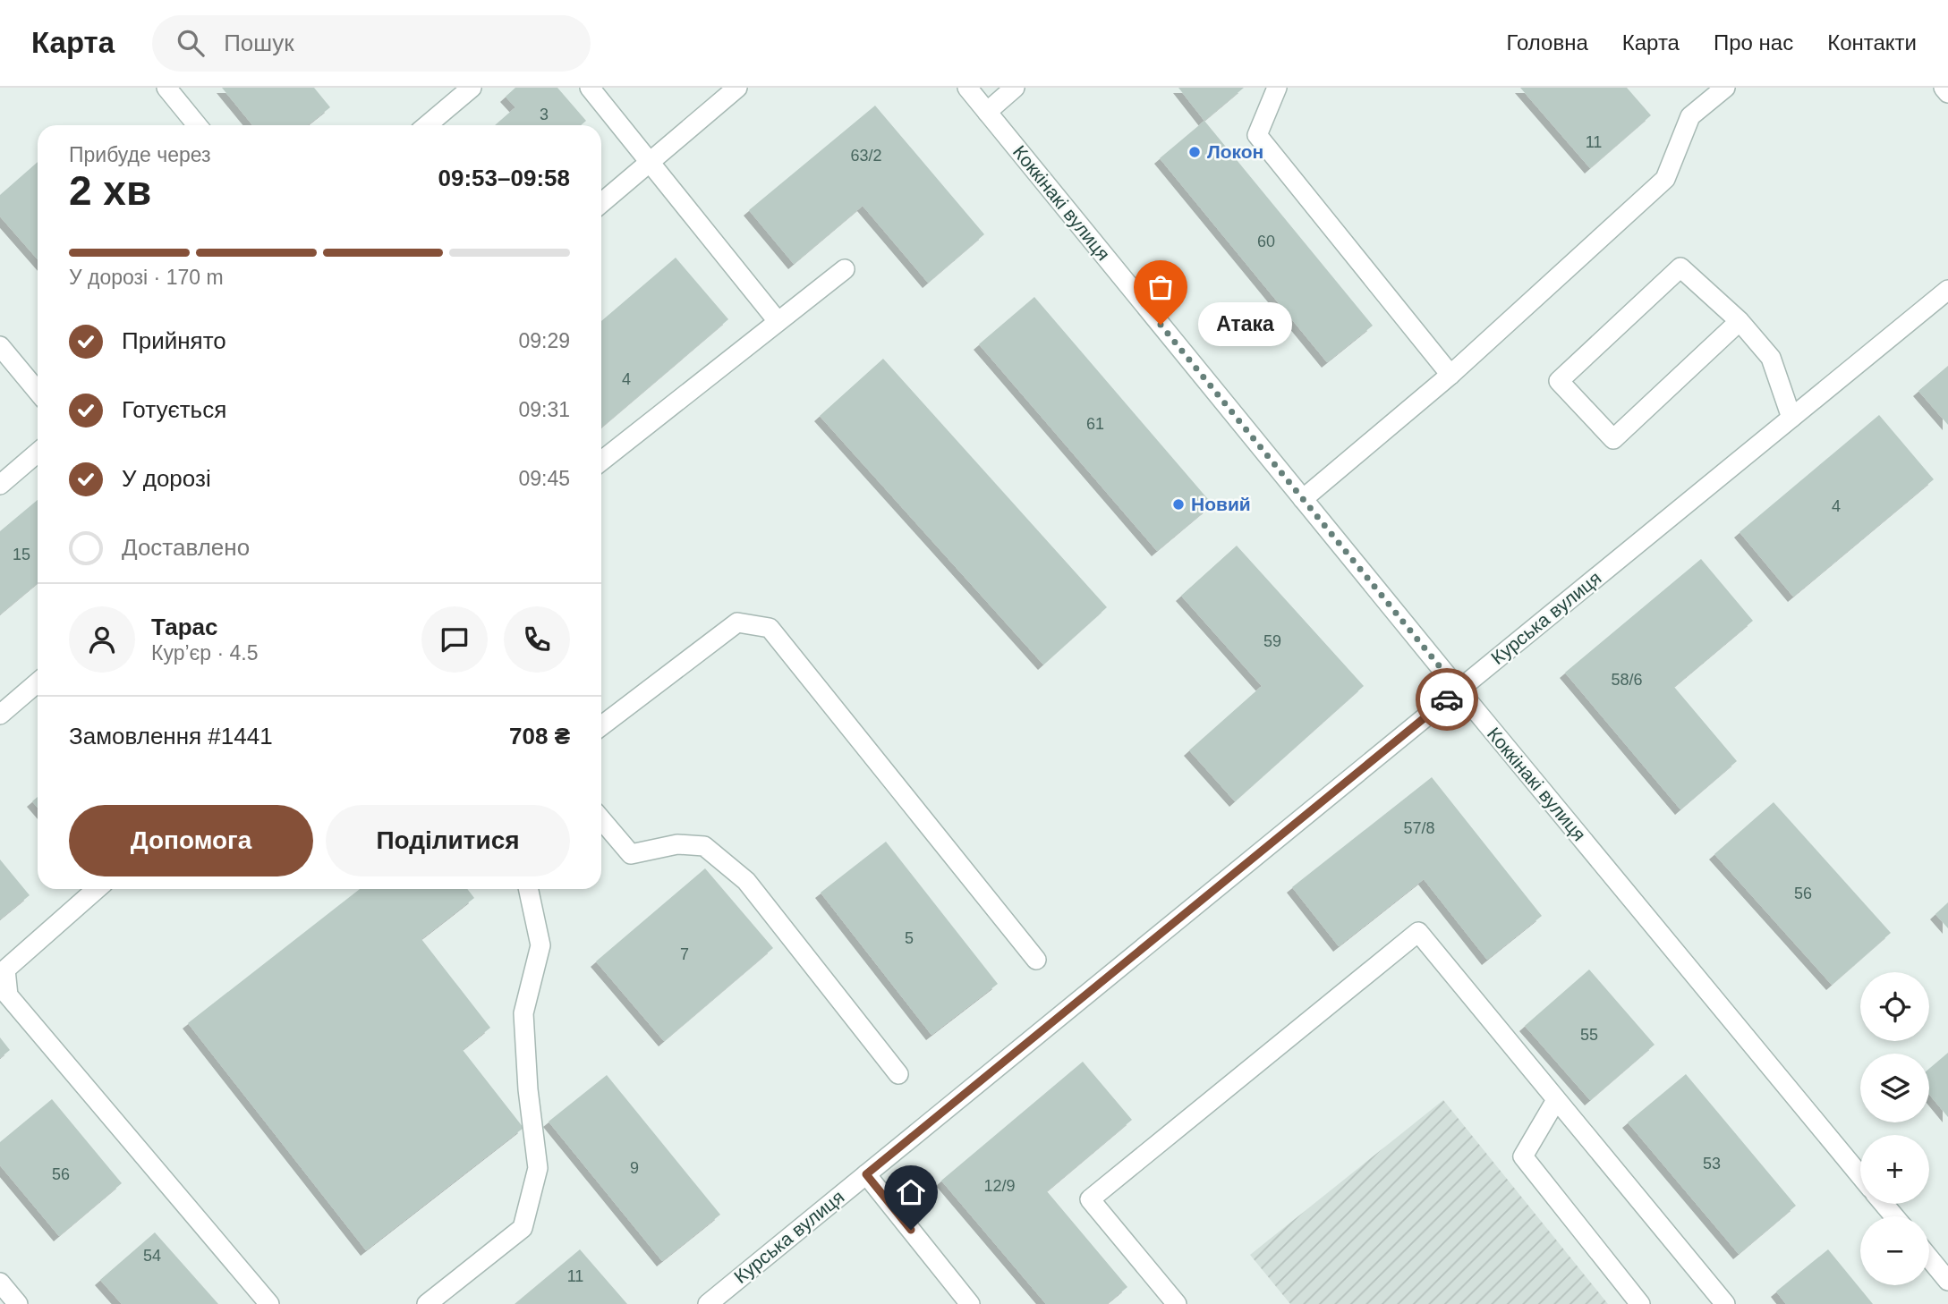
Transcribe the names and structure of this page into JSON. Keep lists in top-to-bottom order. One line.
{"streets":{"street":["Коккінакі вулиця","Курська вулиця"]},"crossings":[["Коккінакі вулиця","Курська вулиця"]],"places":["Локон","Атака","Новий"],"house_numbers":["3","11","63/2","60","4","61","4","15","59","58/6","57/8","56","5","7","55","53","9","56","12/9","54","11"],"page":{"header":"Карта","search":"Пошук","nav":["Головна","Карта","Про нас","Контакти"],"heading":["2 хв","Прибуде через","09:53–09:58"],"panel":["Тарас","Кур’єр · 4.5","Замовлення #1441","708 ₴"],"bar":"У дорозі · 170 m","bubble":"Атака","list":[["Прийнято","09:29"],["Готується","09:31"],["У дорозі","09:45"],"Доставлено"],"buttons":["Допомога","Поділитися"],"map_buttons":["+","−"]}}
